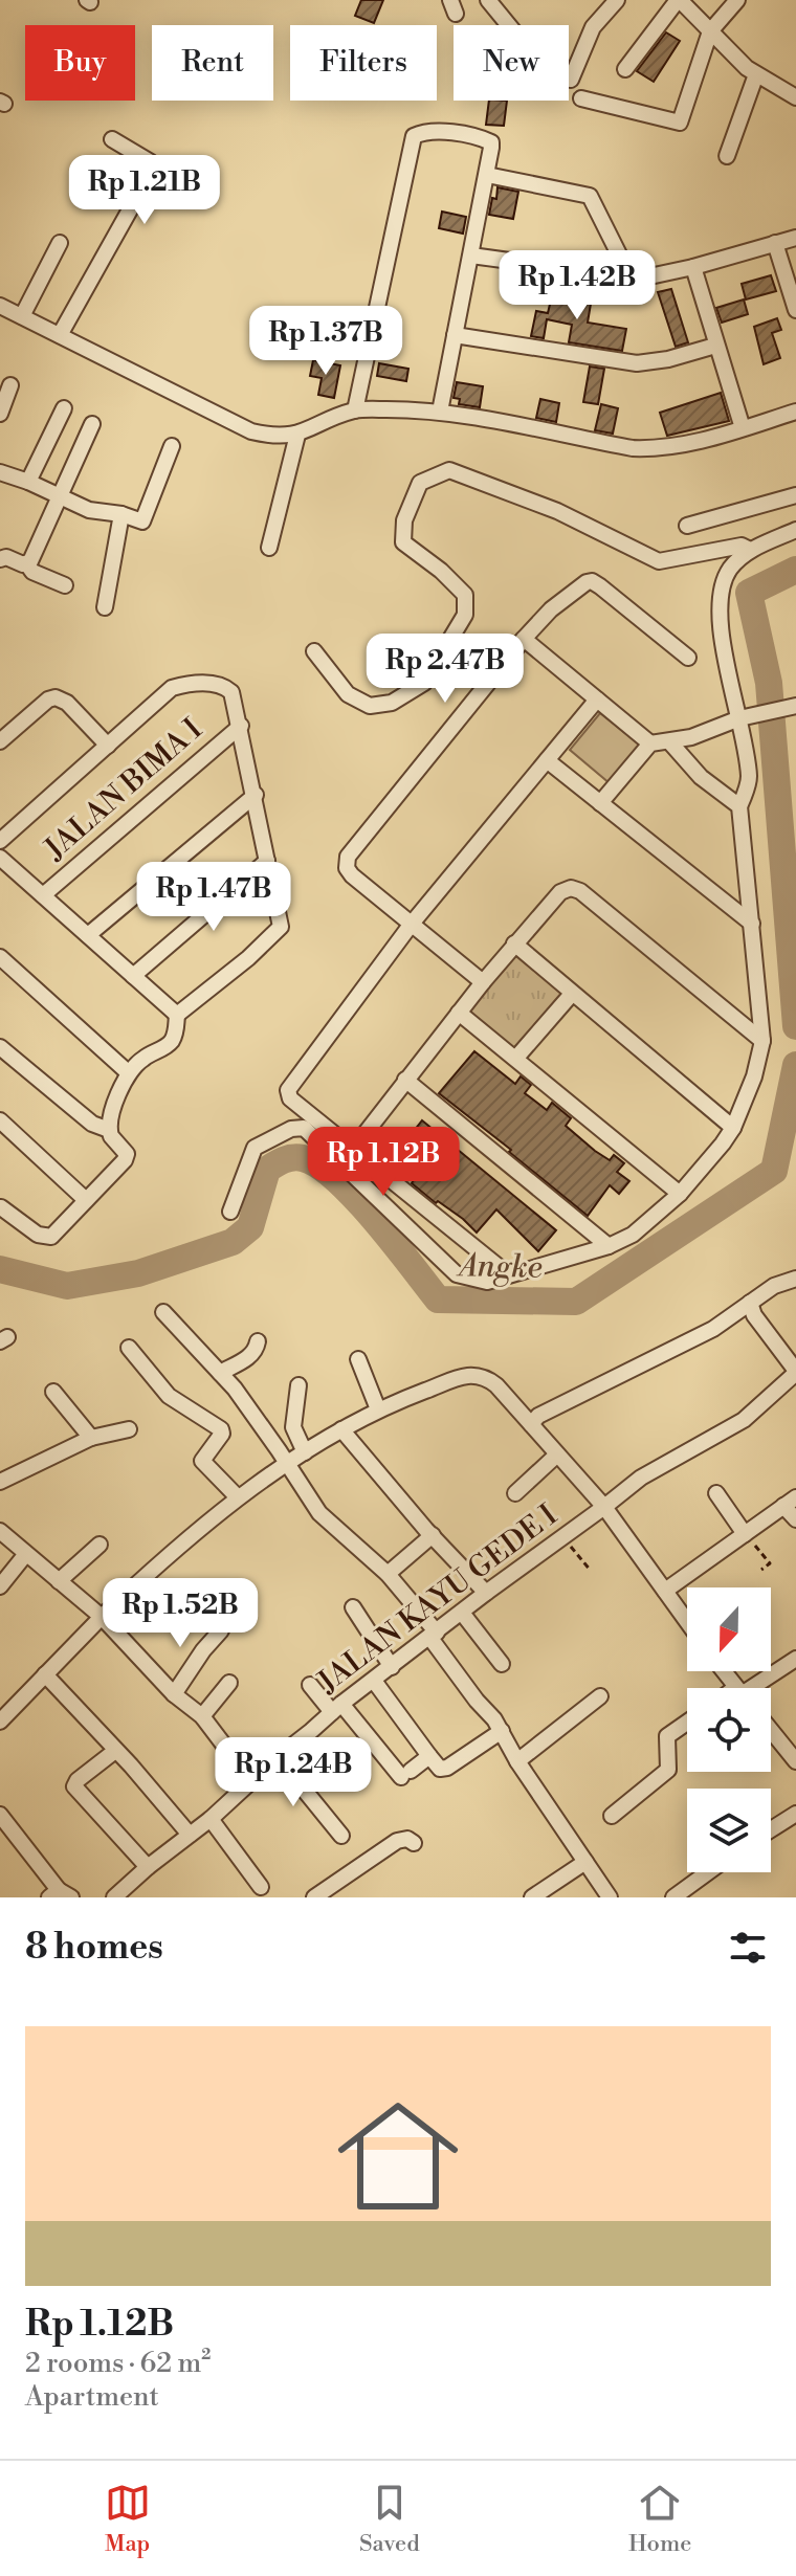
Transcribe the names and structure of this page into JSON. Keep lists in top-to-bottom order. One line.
{"streets":{"street":["JALAN BIMA I","JALAN KAYU GEDE I"]},"water":["Angke"],"north":"bottom","page":{"chip":["Buy","Rent","Filters","New"],"price":["Rp 1.21B","Rp 1.42B","Rp 1.37B","Rp 2.47B","Rp 1.47B","Rp 1.12B","Rp 1.52B","Rp 1.24B"],"heading":"8 homes","list":[{"name":"Rp 1.12B","note":"2 rooms · 62 m² · Apartment"}],"tabs":["Map","Saved","Home"]}}
